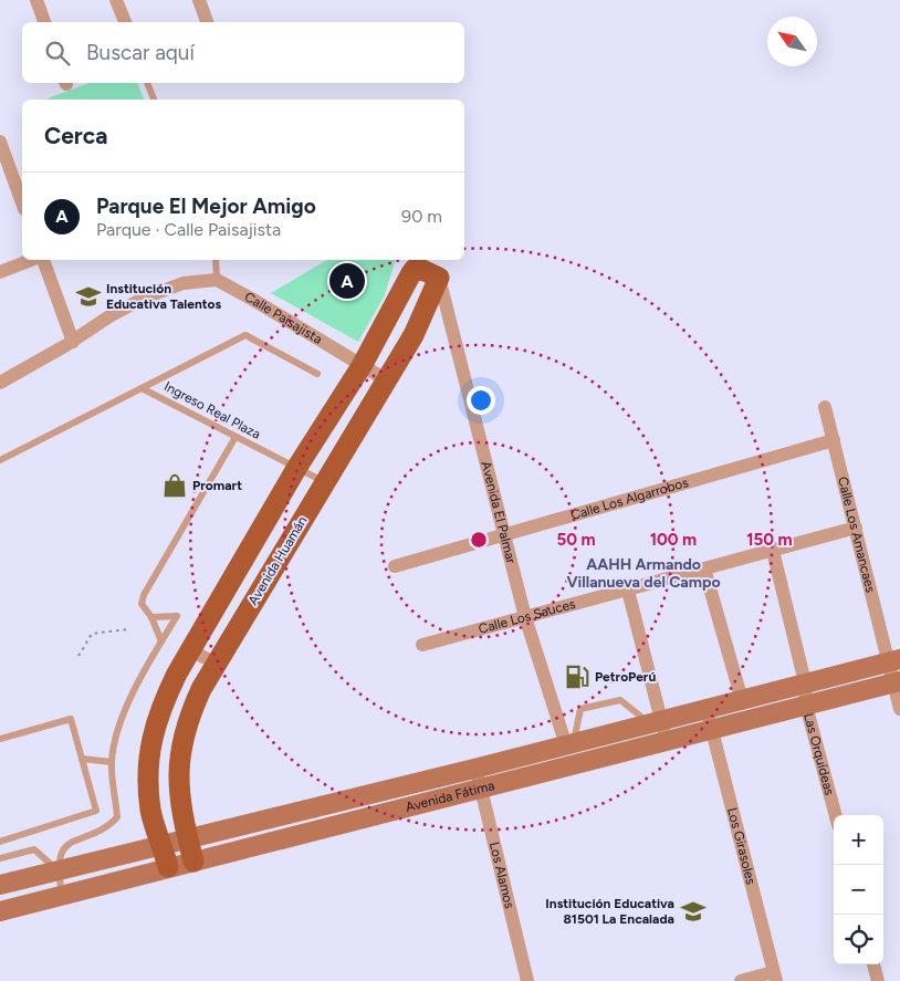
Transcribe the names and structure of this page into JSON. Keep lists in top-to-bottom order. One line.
{"streets":{"main road":["Avenida Huamán","Avenida Fátima"],"street":["Calle Paisajista","Calle Los Algarrobos","Avenida El Palmar","Calle Los Amancaes","Calle Los Sauces","Las Orquídeas","Los Girasoles","Los Alamos"],"lane":["Ingreso Real Plaza"]},"crossings":[["Calle Paisajista","Avenida Huamán"],["Ingreso Real Plaza","Avenida Huamán"],["Calle Los Algarrobos","Avenida El Palmar"],["Calle Los Algarrobos","Calle Los Amancaes"],["Avenida El Palmar","Avenida Huamán"],["Avenida El Palmar","Calle Los Sauces"],["Avenida El Palmar","Avenida Fátima"],["Calle Los Amancaes","Calle Los Sauces"],["Calle Los Amancaes","Avenida Fátima"],["Avenida Huamán","Avenida Fátima"],["Calle Los Sauces","Las Orquídeas"],["Las Orquídeas","Avenida Fátima"],["Avenida Fátima","Los Girasoles"],["Avenida Fátima","Los Alamos"]],"districts":["AAHH Armando Villanueva del Campo"],"places":{"school or university":["Institución Educativa Talentos","Institución Educativa 81501 La Encalada"],"shop":["Promart"],"fuel station":["PetroPerú"]},"north":"top left","page":{"search":"Buscar aquí","heading":"Cerca","list":[{"mark":"A","name":"Parque El Mejor Amigo","note":"Parque · Calle Paisajista","value":"90 m"}],"pins":"A","map_buttons":["+","−"]},"rings":["50 m","100 m","150 m"]}
